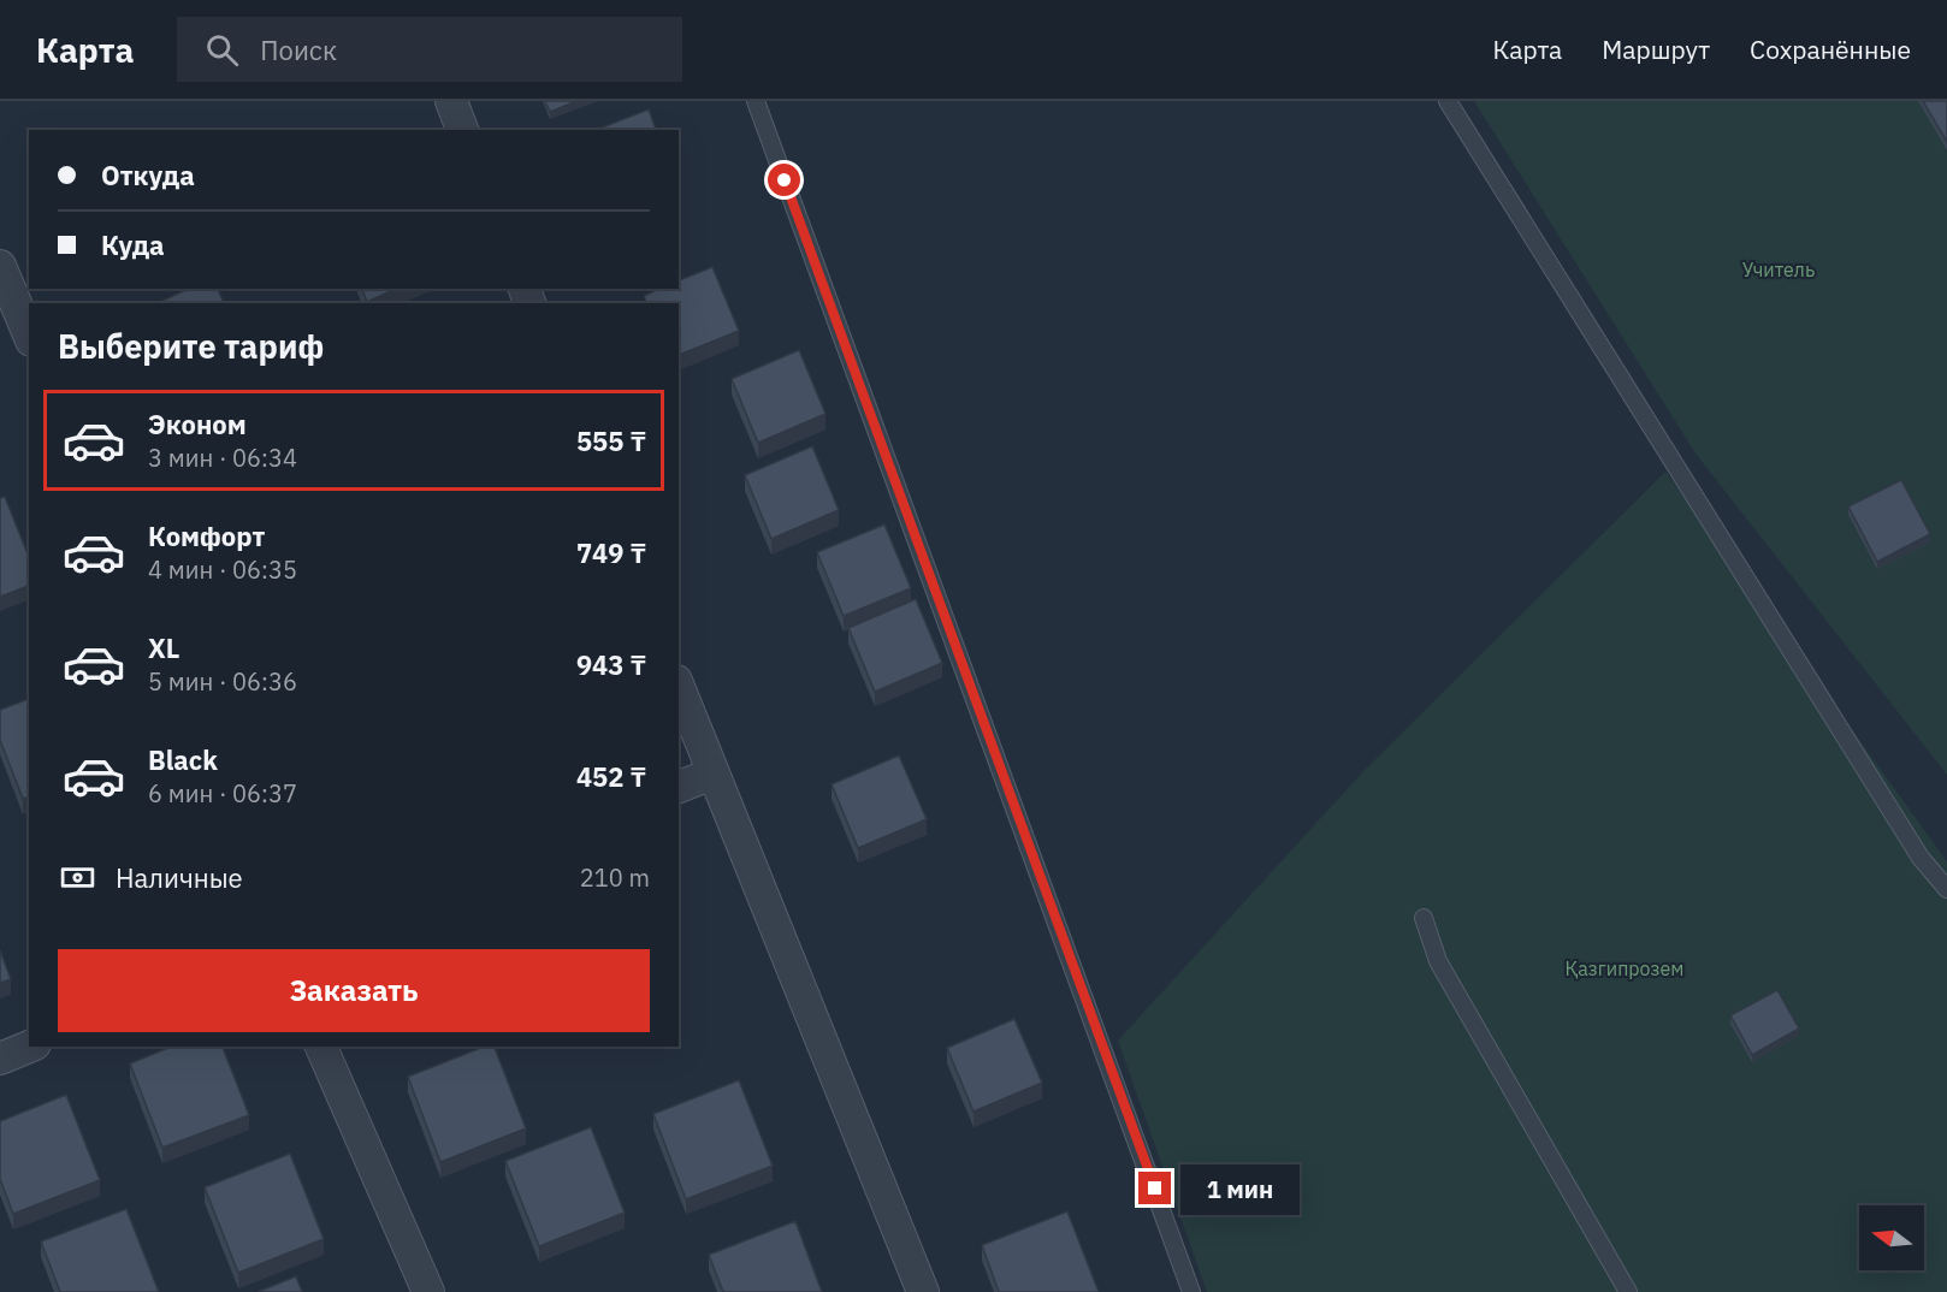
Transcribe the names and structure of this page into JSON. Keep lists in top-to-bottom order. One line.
{"parks":["Учитель","Қазгипрозем"],"north":"left","page":{"header":"Карта","search":"Поиск","nav":["Карта","Маршрут","Сохранённые"],"banner":["Откуда","Куда"],"heading":"Выберите тариф","list":[{"name":"Эконом","note":"3 мин · 06:34","value":"555 ₸"},{"name":"Комфорт","note":"4 мин · 06:35","value":"749 ₸"},{"name":"XL","note":"5 мин · 06:36","value":"943 ₸"},{"name":"Black","note":"6 мин · 06:37","value":"452 ₸"}],"pay":["Наличные","210 m"],"buttons":"Заказать","bubble":"1 мин"}}
